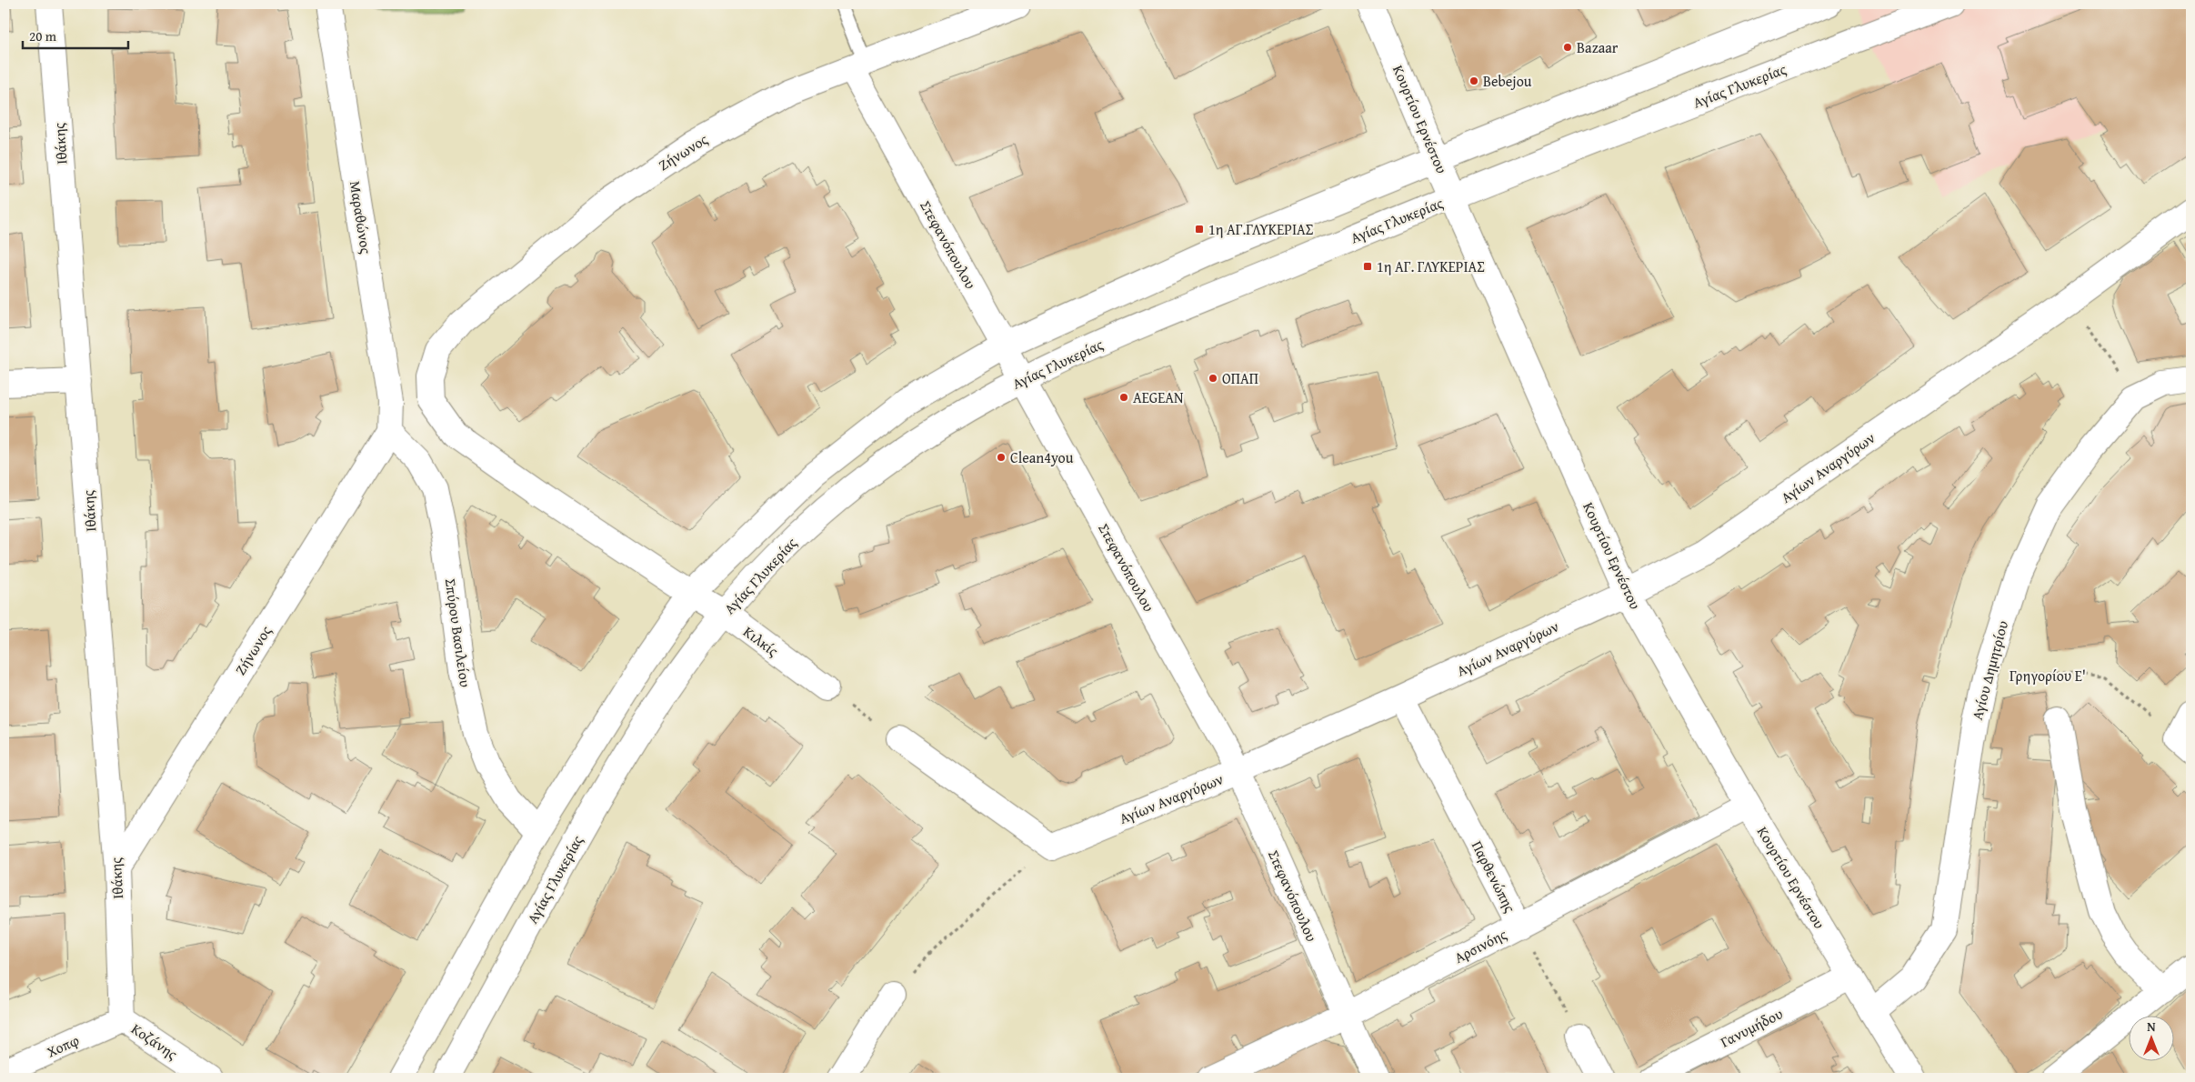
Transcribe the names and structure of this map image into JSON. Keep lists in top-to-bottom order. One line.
{"streets":{"street":["Αγίας Γλυκερίας","Κουρτίου Ερνέστου","Ιθάκης","Ζήνωνος","Μαραθώνος","Στεφανόπουλου","Αγίων Αναργύρων","Σπύρου Βασιλείου","Κιλκίς","Αγίου Δημητρίου","Παρθενώπης","Αρσινόης","Γανυμήδου","Κοζάνης","Χοπφ"],"path":["Γρηγορίου Ε'"]},"crossings":[["Αγίας Γλυκερίας","Κουρτίου Ερνέστου"],["Αγίας Γλυκερίας","Στεφανόπουλου"],["Αγίας Γλυκερίας","Κιλκίς"],["Κουρτίου Ερνέστου","Αγίων Αναργύρων"],["Κουρτίου Ερνέστου","Αγίου Δημητρίου"],["Κουρτίου Ερνέστου","Αρσινόης"],["Κουρτίου Ερνέστου","Γανυμήδου"],["Ιθάκης","Ζήνωνος"],["Ιθάκης","Κοζάνης"],["Ιθάκης","Χοπφ"],["Ζήνωνος","Μαραθώνος"],["Ζήνωνος","Στεφανόπουλου"],["Ζήνωνος","Σπύρου Βασιλείου"],["Ζήνωνος","Κιλκίς"],["Μαραθώνος","Σπύρου Βασιλείου"],["Στεφανόπουλου","Αγίων Αναργύρων"],["Στεφανόπουλου","Αρσινόης"],["Αγίων Αναργύρων","Παρθενώπης"],["Αγίου Δημητρίου","Γρηγορίου Ε'"],["Παρθενώπης","Αρσινόης"],["Κοζάνης","Χοπφ"]],"places":{"other":["Bazaar","Bebejou","ΟΠΑΠ","AEGEAN","Clean4you"],"transit":["1η ΑΓ.ΓΛΥΚΕΡΙΑΣ","1η ΑΓ. ΓΛΥΚΕΡΙΑΣ"]},"scale_bar":"20 m","north":"top"}
